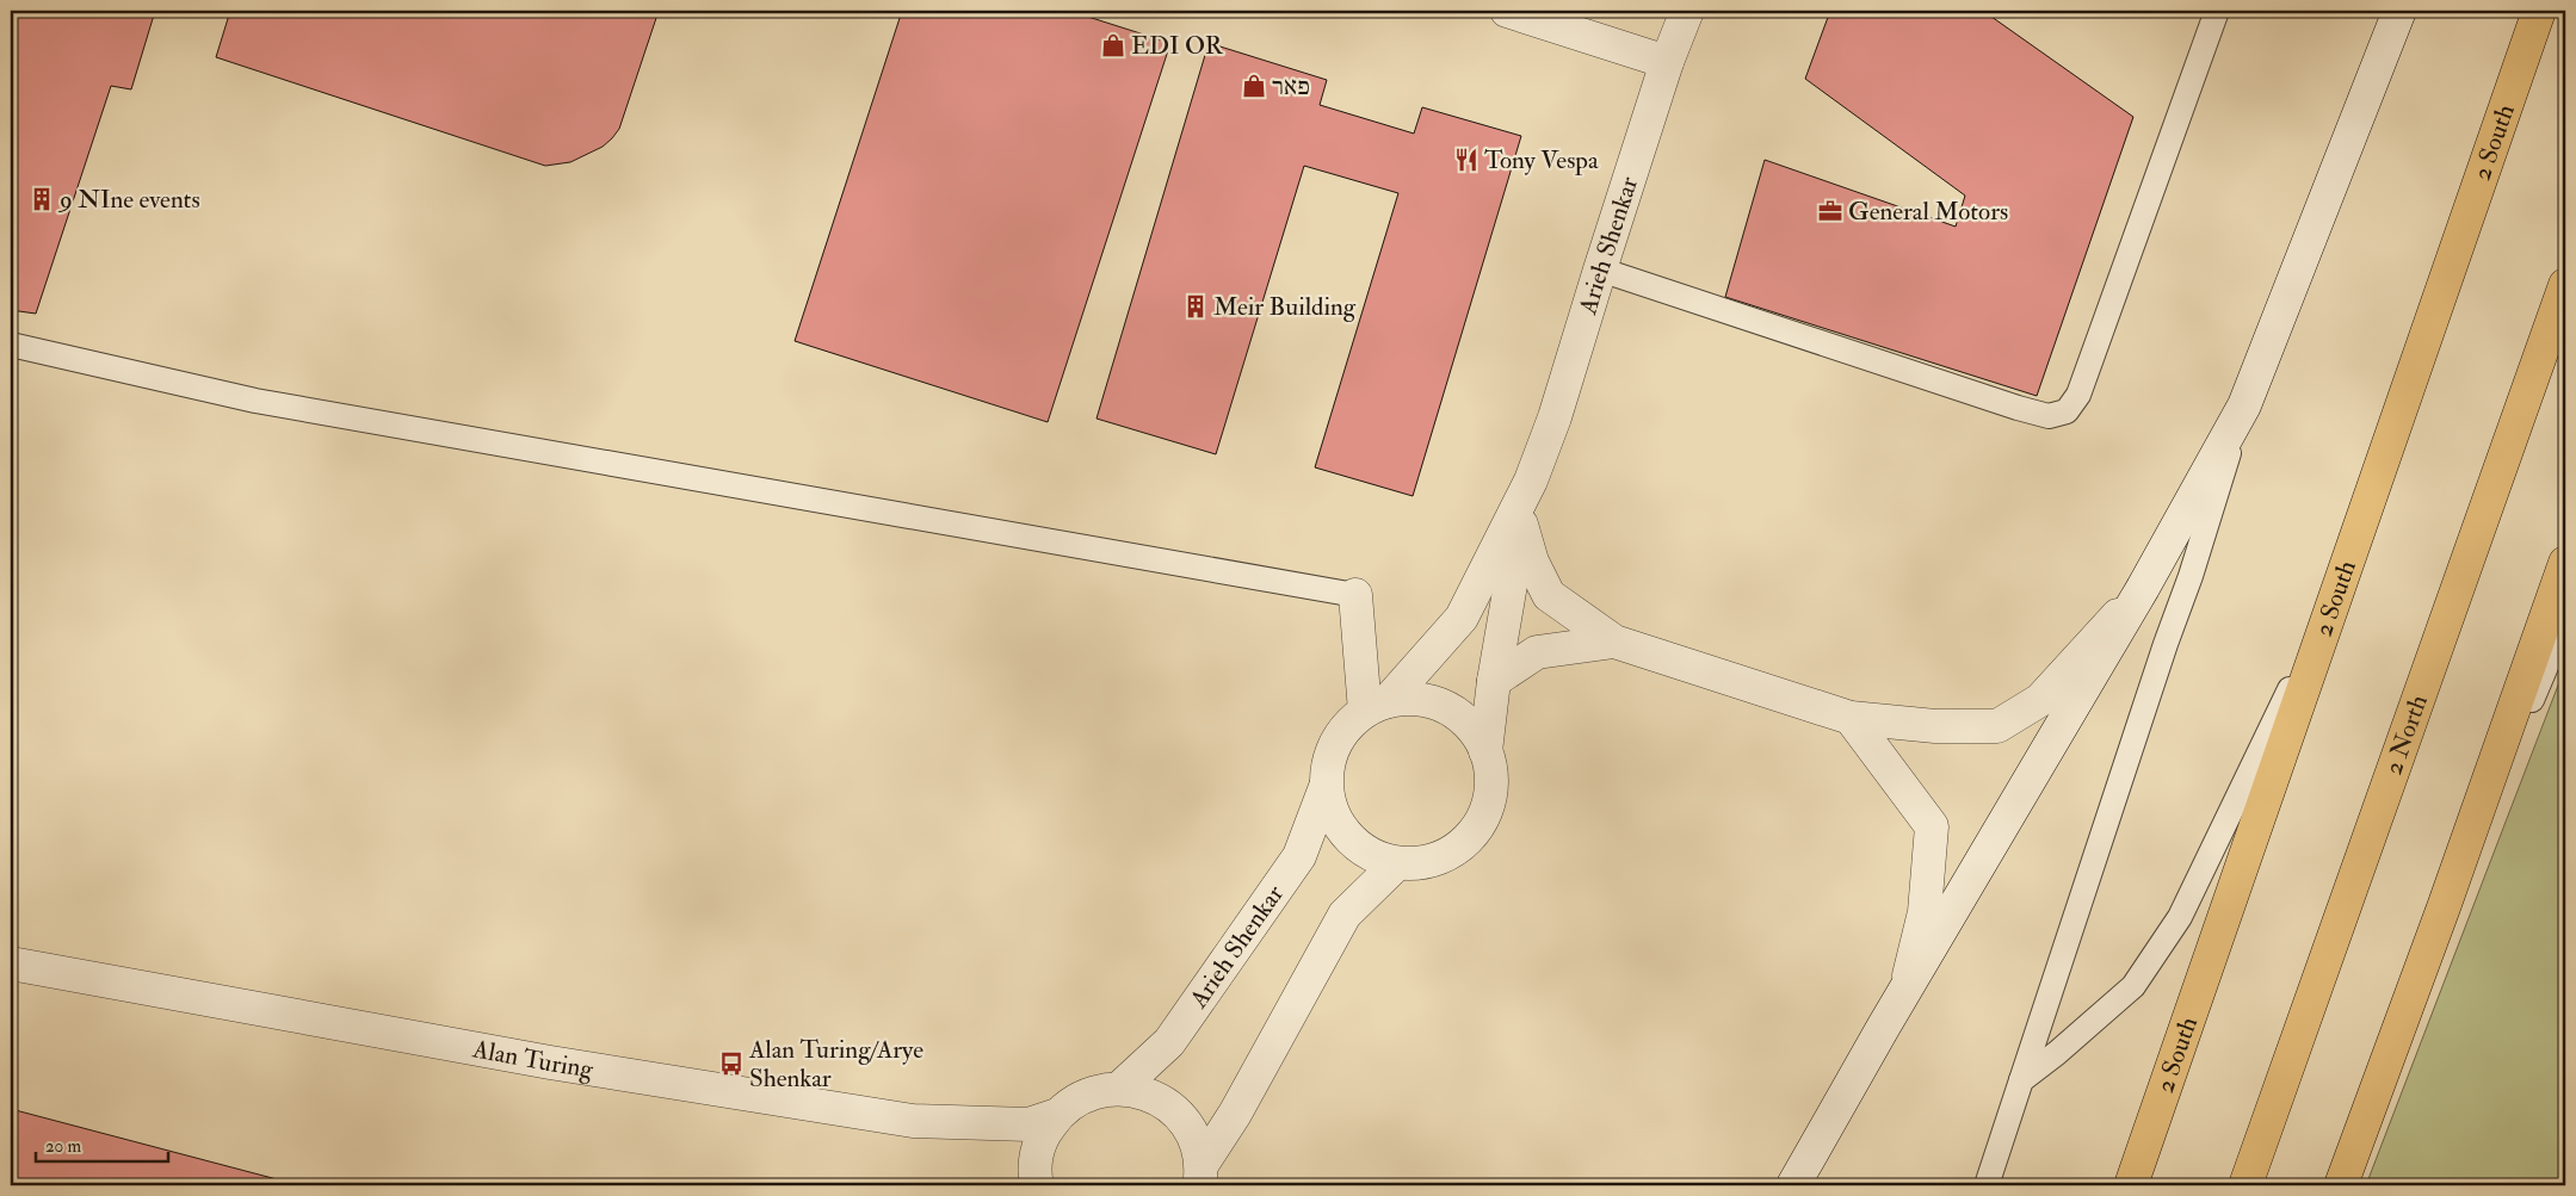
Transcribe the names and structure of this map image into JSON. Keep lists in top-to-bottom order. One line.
{"streets":{"highway":["2 South","2 North"],"street":["Arieh Shenkar","Alan Turing"]},"places":{"shop":["EDI OR","פאר"],"restaurant":["Tony Vespa"],"building":["9 NIne events","Meir Building"],"office":["General Motors"],"bus stop":["Alan Turing/Arye Shenkar"]},"scale_bar":"20 m"}
